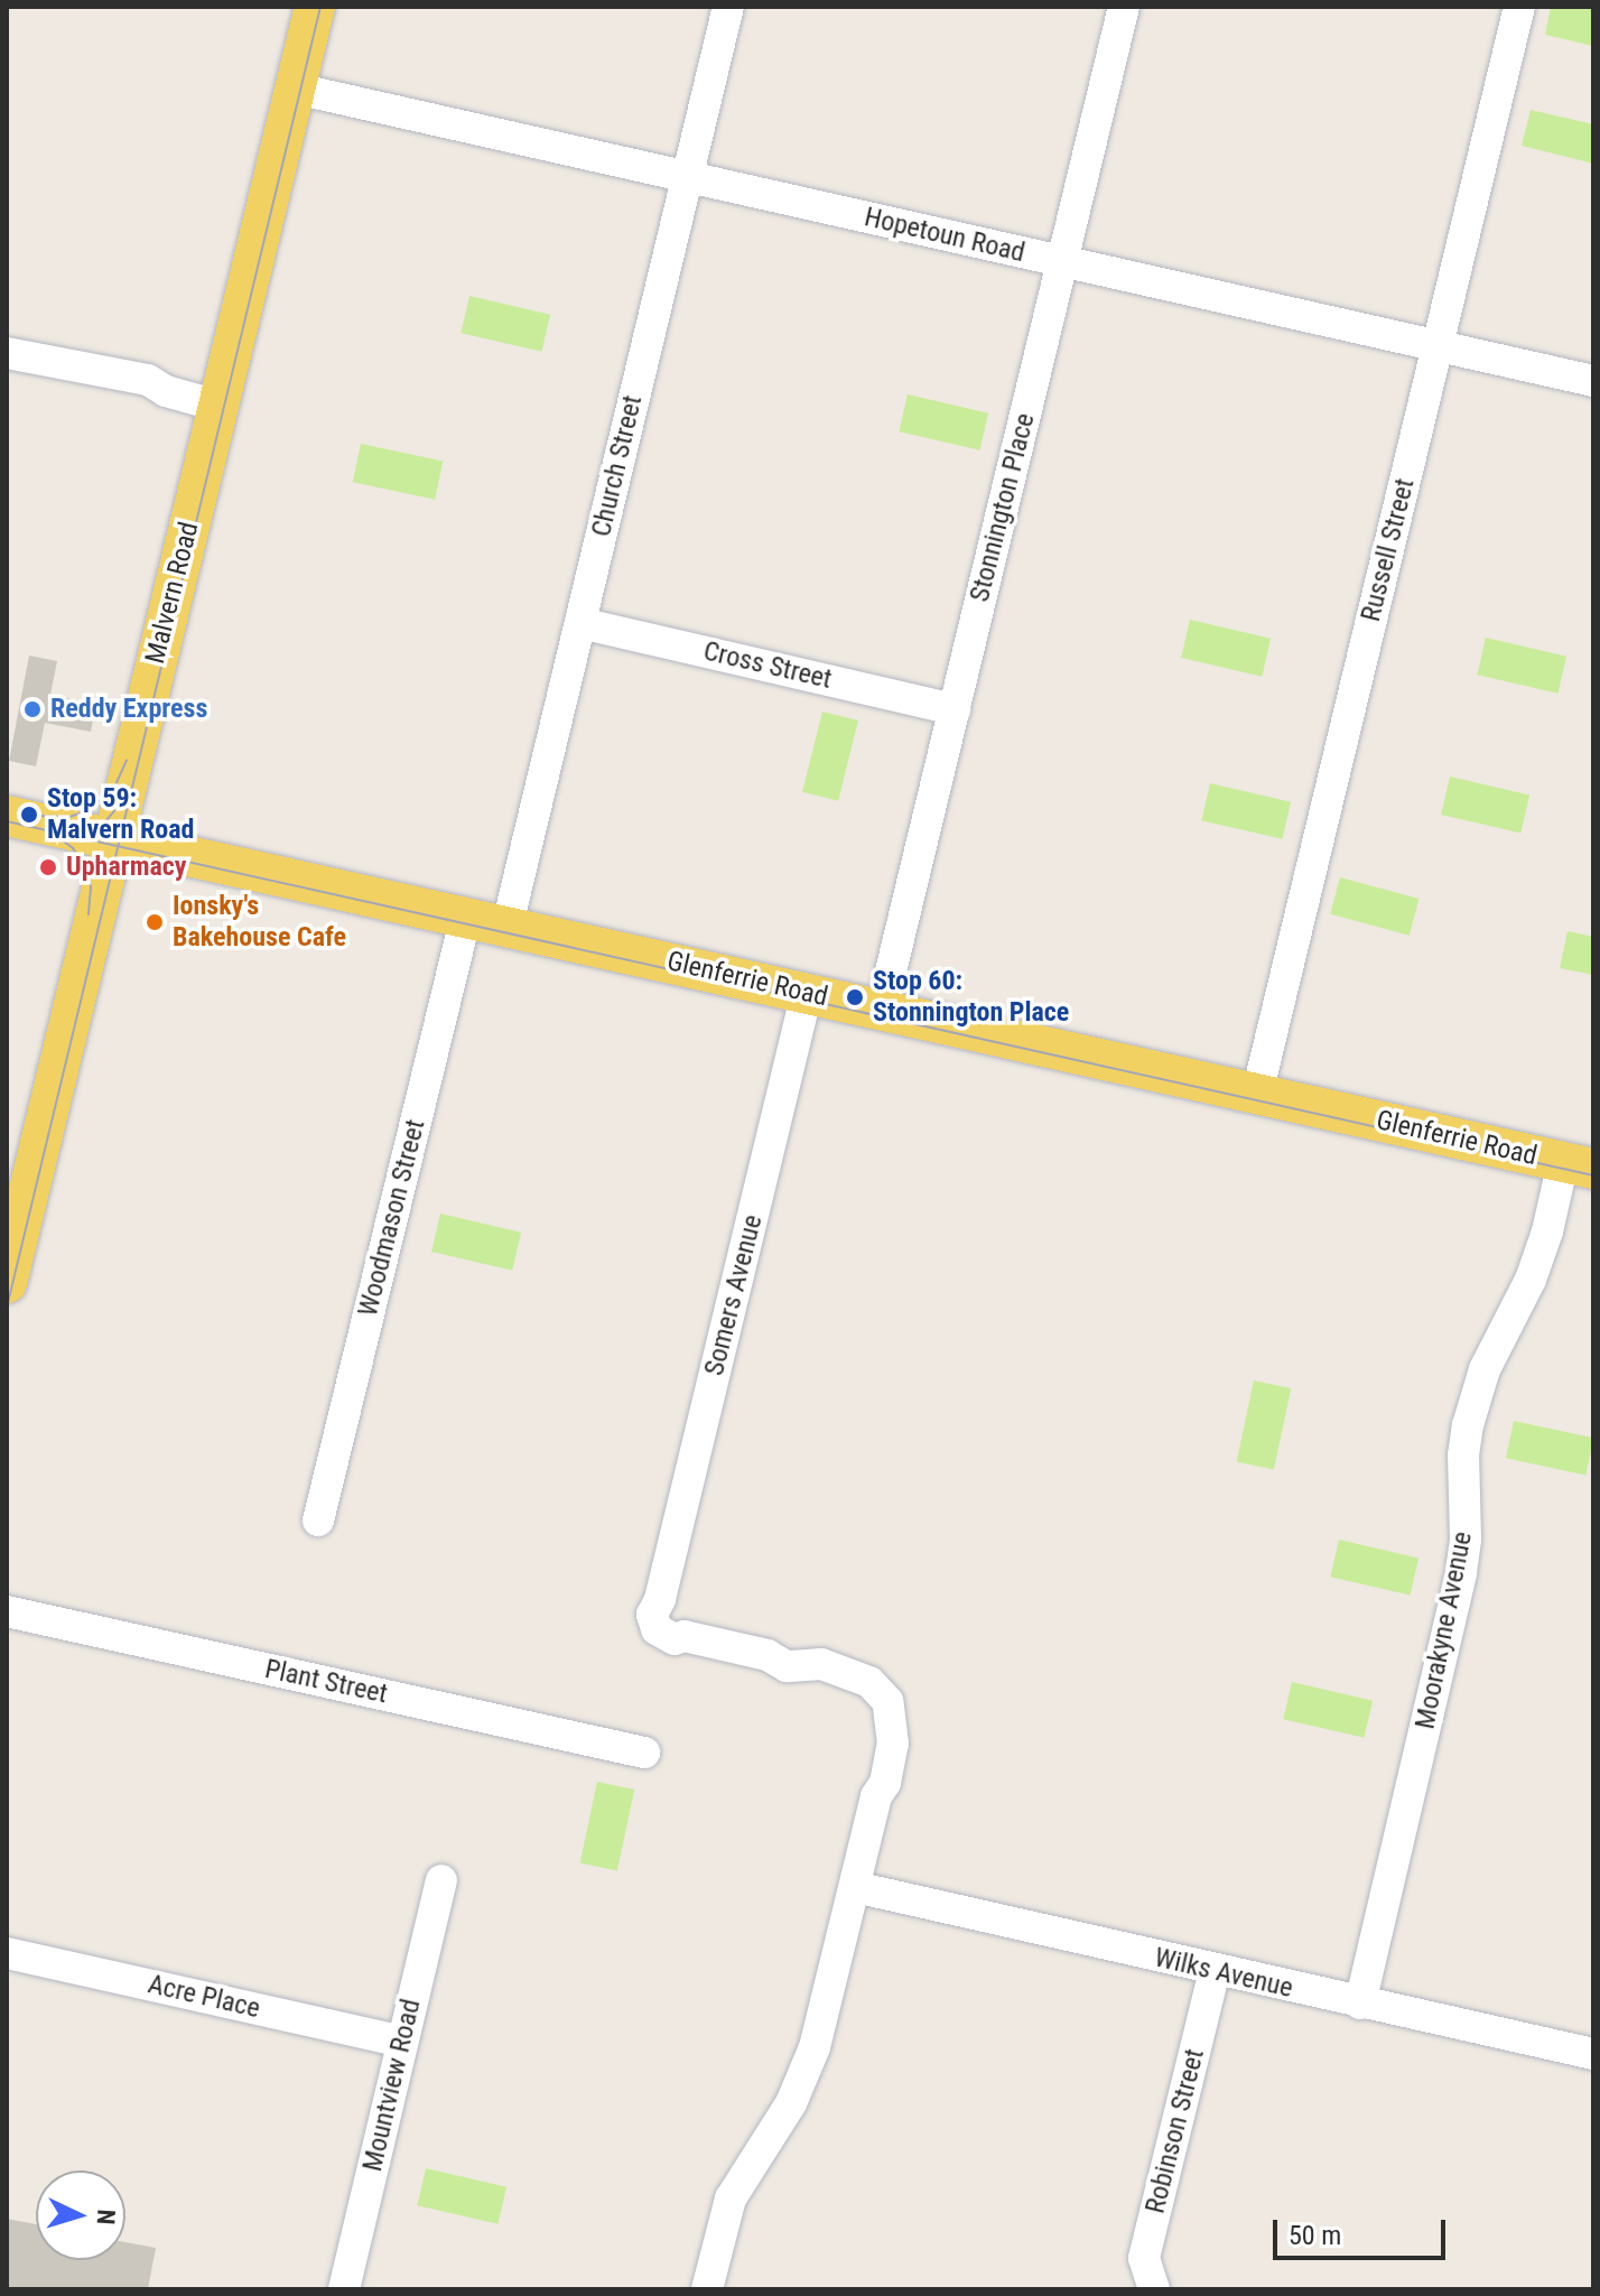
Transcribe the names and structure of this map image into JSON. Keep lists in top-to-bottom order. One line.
{"streets":{"main road":["Malvern Road","Glenferrie Road"],"street":["Hopetoun Road","Church Street","Stonnington Place","Russell Street","Cross Street","Woodmason Street","Somers Avenue","Moorakyne Avenue","Plant Street","Wilks Avenue","Acre Place","Mountview Road","Robinson Street"]},"crossings":[["Hopetoun Road","Church Street"],["Hopetoun Road","Stonnington Place"],["Hopetoun Road","Russell Street"],["Hopetoun Road","Malvern Road"],["Church Street","Cross Street"],["Church Street","Glenferrie Road"],["Stonnington Place","Cross Street"],["Stonnington Place","Glenferrie Road"],["Russell Street","Glenferrie Road"],["Malvern Road","Glenferrie Road"],["Glenferrie Road","Woodmason Street"],["Glenferrie Road","Somers Avenue"],["Glenferrie Road","Moorakyne Avenue"],["Somers Avenue","Wilks Avenue"],["Moorakyne Avenue","Wilks Avenue"],["Wilks Avenue","Robinson Street"],["Acre Place","Mountview Road"]],"places":["Reddy Express","Stop 59: Malvern Road","Upharmacy","Ionsky's Bakehouse Cafe","Stop 60: Stonnington Place"],"scale_bar":"50 m","north":"right"}
